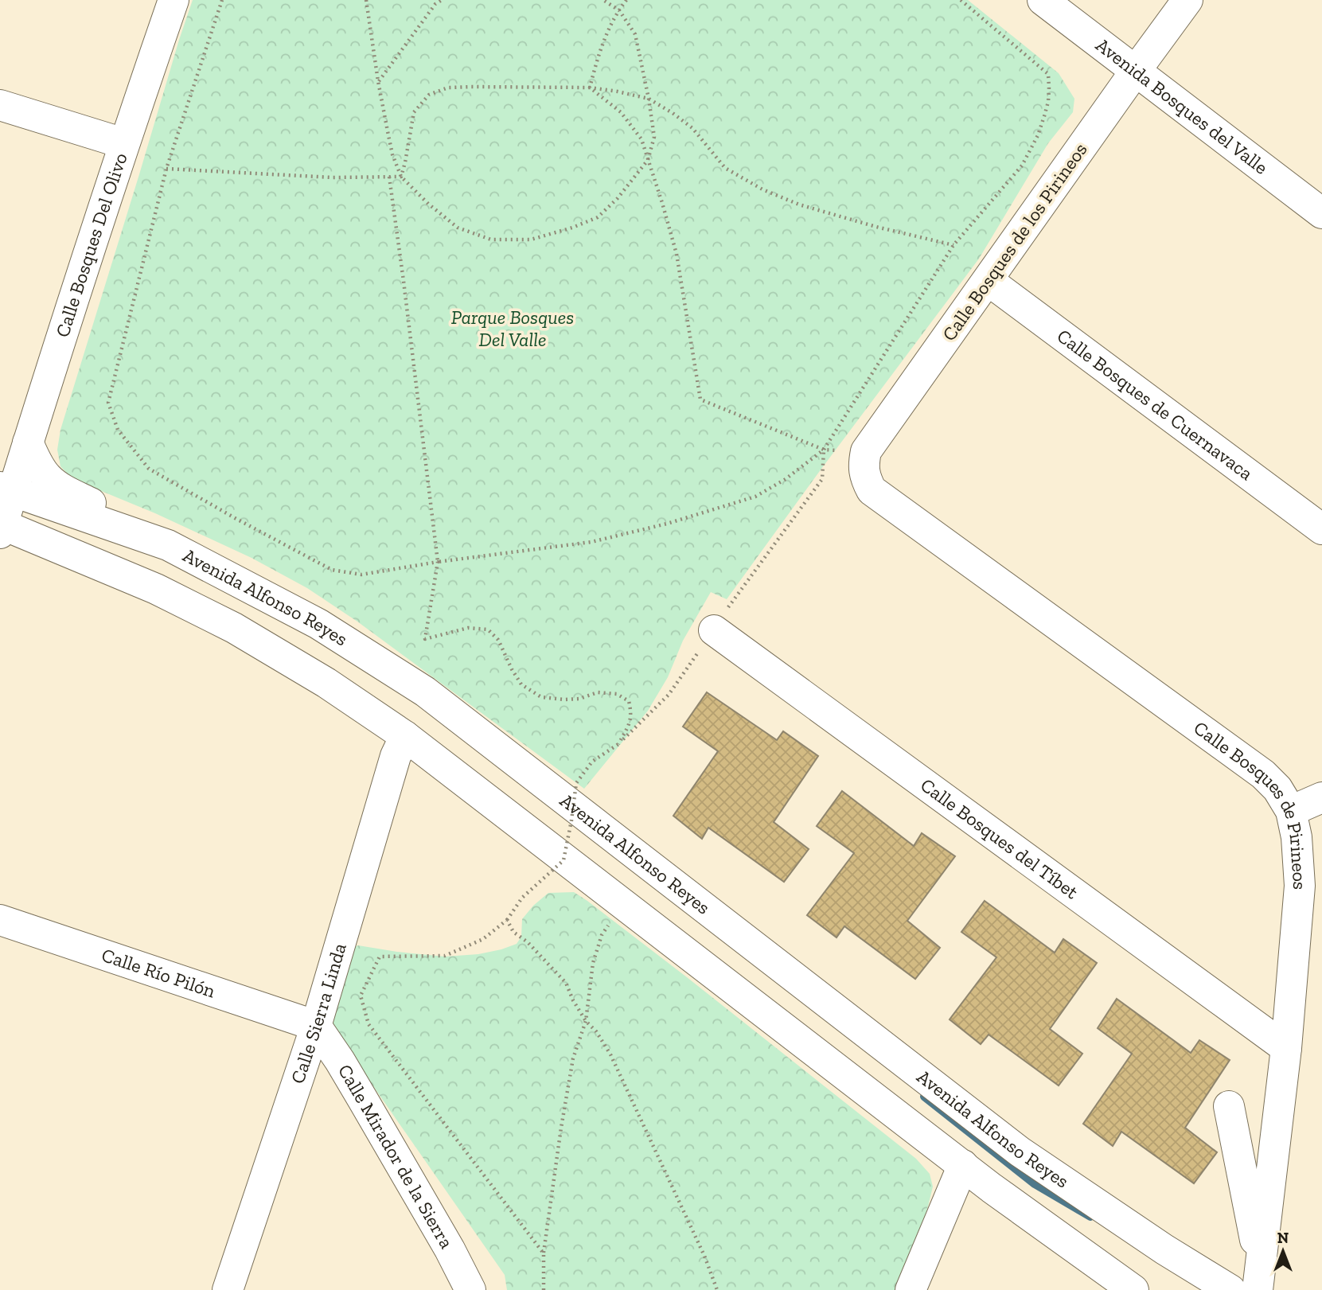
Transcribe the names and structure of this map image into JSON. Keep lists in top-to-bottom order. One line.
{"streets":{"street":["Avenida Bosques del Valle","Calle Bosques de los Pirineos","Calle Bosques Del Olivo","Calle Bosques de Cuernavaca","Avenida Alfonso Reyes","Calle Bosques de Pirineos","Calle Bosques del Tíbet","Calle Río Pilón","Calle Sierra Linda","Calle Mirador de la Sierra"]},"crossings":[["Avenida Bosques del Valle","Calle Bosques de los Pirineos"],["Calle Bosques de los Pirineos","Calle Bosques de Cuernavaca"],["Calle Bosques de los Pirineos","Calle Bosques de Pirineos"],["Calle Bosques Del Olivo","Avenida Alfonso Reyes"],["Calle Bosques de Pirineos","Calle Bosques del Tíbet"],["Calle Río Pilón","Calle Sierra Linda"],["Calle Río Pilón","Calle Mirador de la Sierra"],["Calle Sierra Linda","Calle Mirador de la Sierra"]],"parks":["Parque Bosques Del Valle"],"north":"top"}
